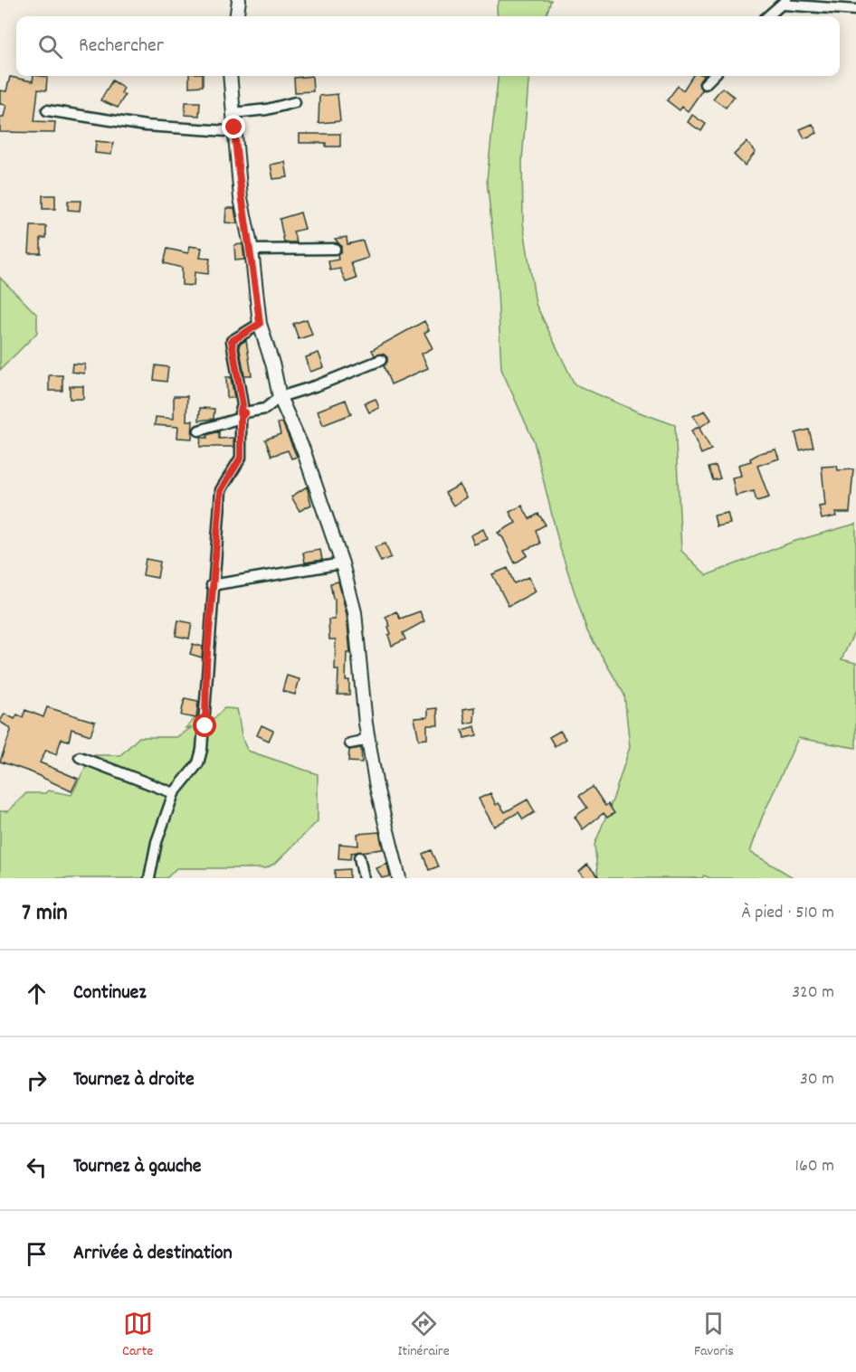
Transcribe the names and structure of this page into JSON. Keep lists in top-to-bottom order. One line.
{"page":{"search":"Rechercher","heading":["7 min","À pied · 510 m"],"list":[["Continuez","320 m"],["Tournez à droite","30 m"],["Tournez à gauche","160 m"],"Arrivée à destination"],"nav":["Carte","Itinéraire","Favoris"]}}
